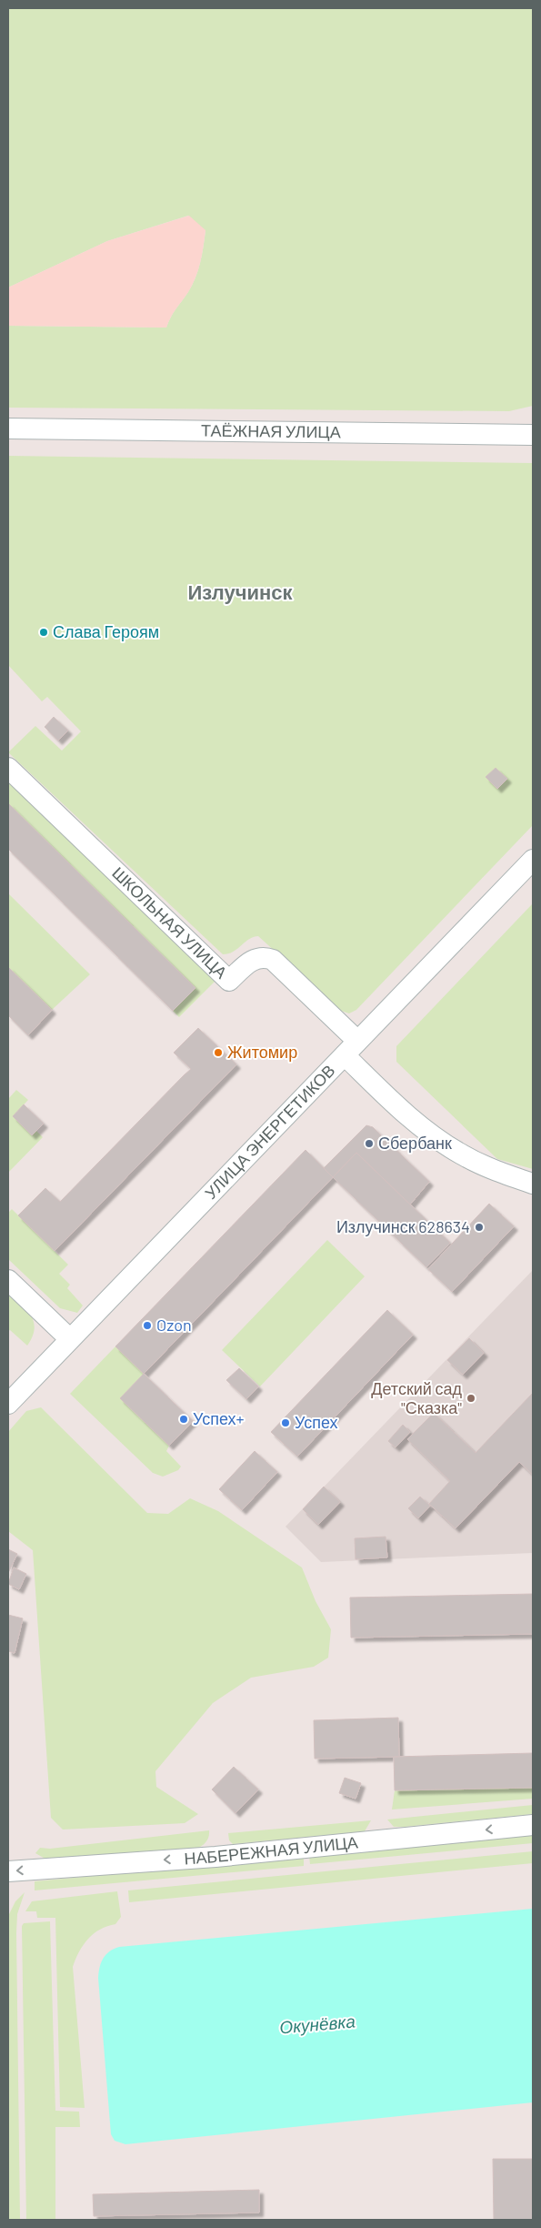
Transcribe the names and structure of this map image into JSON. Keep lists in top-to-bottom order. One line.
{"streets":{"street":["ТАЁЖНАЯ УЛИЦА","ШКОЛЬНАЯ УЛИЦА","УЛИЦА ЭНЕРГЕТИКОВ","НАБЕРЕЖНАЯ УЛИЦА"]},"crossings":[["ШКОЛЬНАЯ УЛИЦА","УЛИЦА ЭНЕРГЕТИКОВ"]],"one_way":["НАБЕРЕЖНАЯ УЛИЦА"],"districts":["Излучинск"],"water":["Окунёвка"],"places":["Слава Героям","Житомир","Сбербанк","Излучинск 628634","Ozon","Детский сад \"Сказка\"","Успех+","Успех"]}
